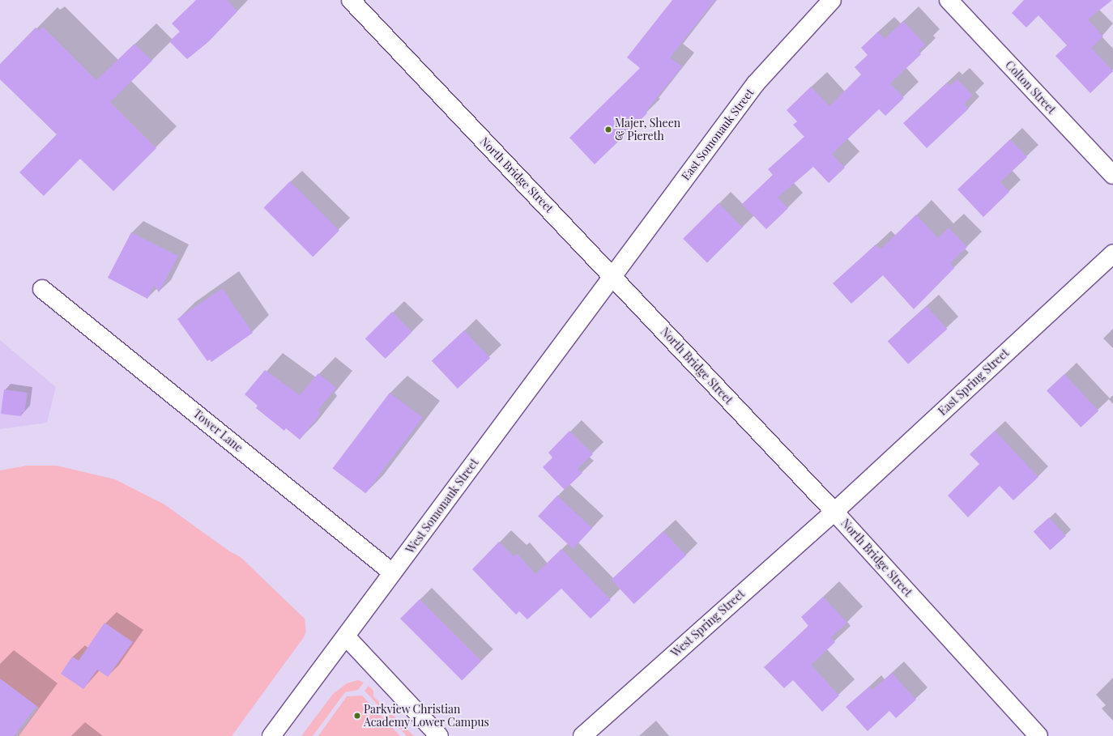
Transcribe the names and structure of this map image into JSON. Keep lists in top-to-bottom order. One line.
{"streets":{"main road":["Colton Street","East Somonauk Street","North Bridge Street","East Spring Street","Tower Lane","West Somonauk Street","West Spring Street"]},"crossings":[["East Somonauk Street","North Bridge Street"],["East Somonauk Street","West Somonauk Street"],["North Bridge Street","East Spring Street"],["North Bridge Street","West Somonauk Street"],["North Bridge Street","West Spring Street"],["East Spring Street","West Spring Street"],["Tower Lane","West Somonauk Street"]],"places":["Majer, Sheen & Piereth","Parkview Christian Academy Lower Campus"]}
